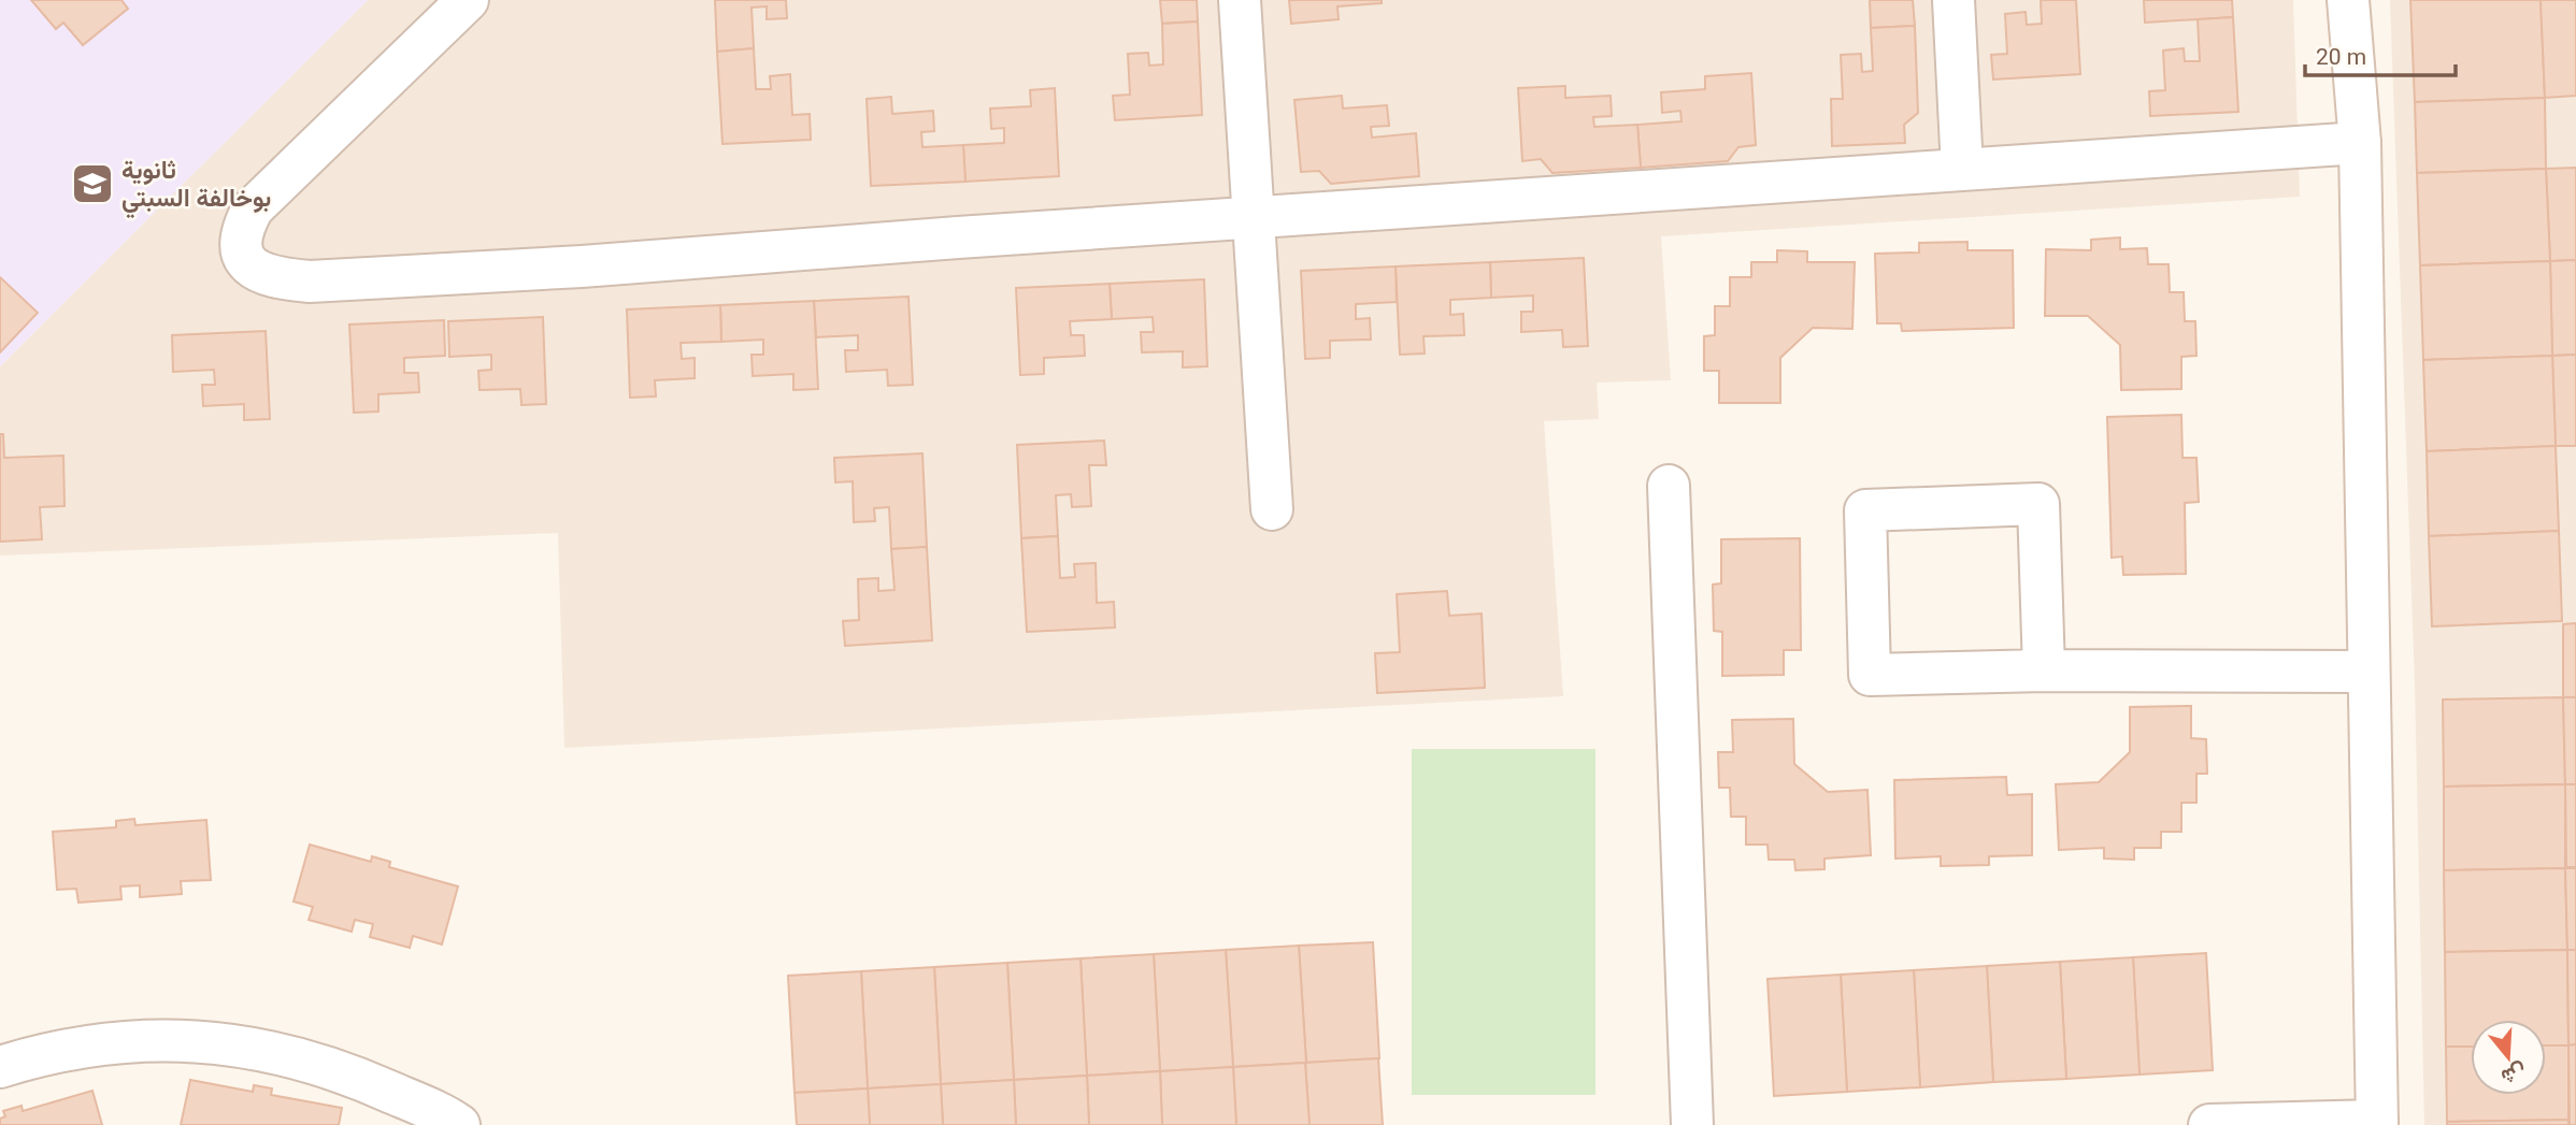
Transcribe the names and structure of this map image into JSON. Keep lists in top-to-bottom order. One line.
{"places":{"school or university":["ثانوية بوخالفة السبتي"]},"scale_bar":"20 m","north":"bottom"}
